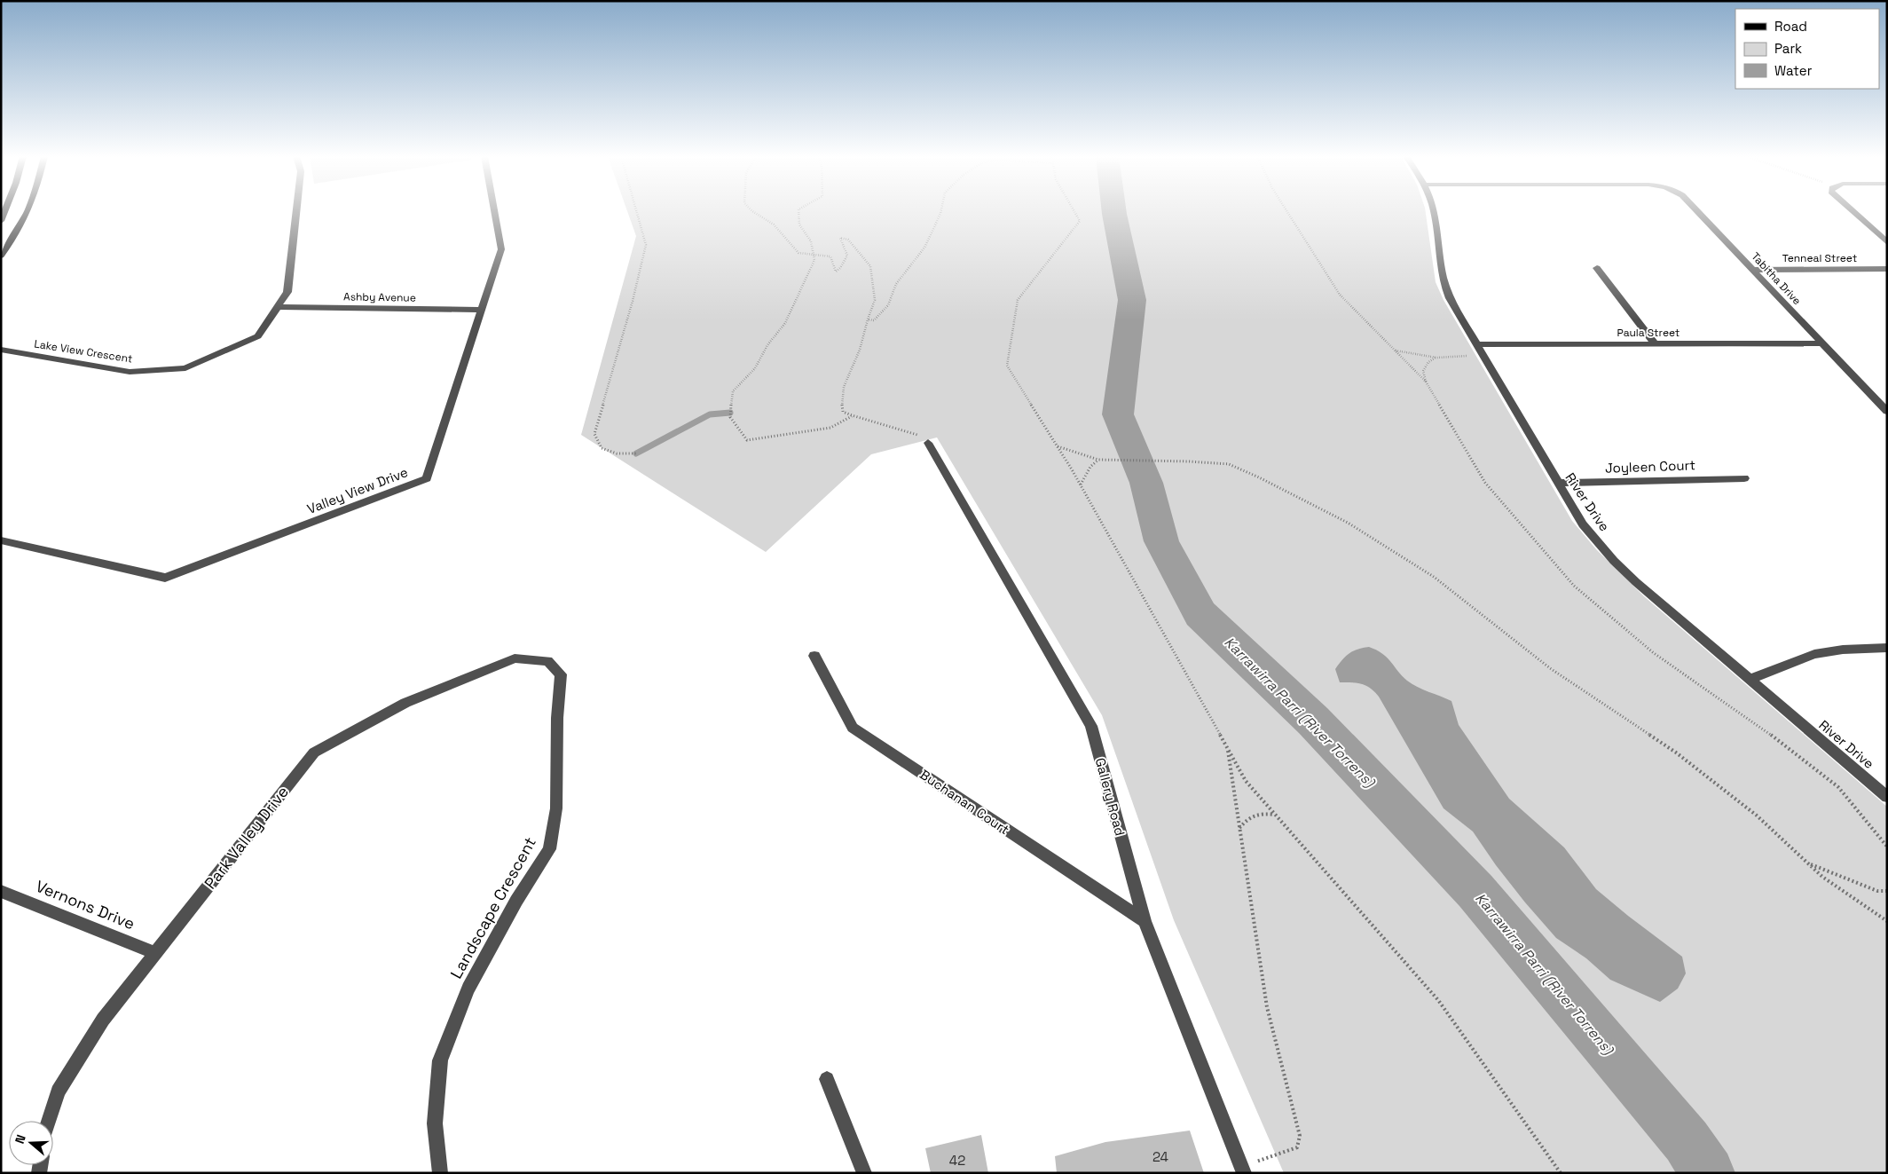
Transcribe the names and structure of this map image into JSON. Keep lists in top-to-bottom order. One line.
{"streets":{"street":["Tenneal Street","Tabitha Drive","Ashby Avenue","Paula Street","Lake View Crescent","Joyleen Court","Valley View Drive","River Drive","Gallery Road","Buchanan Court","Park Valley Drive","Vernons Drive","Landscape Crescent"]},"crossings":[["Tenneal Street","Tabitha Drive"],["Tabitha Drive","Paula Street"],["Ashby Avenue","Lake View Crescent"],["Ashby Avenue","Valley View Drive"],["Paula Street","River Drive"],["Joyleen Court","River Drive"],["Gallery Road","Buchanan Court"],["Park Valley Drive","Vernons Drive"],["Park Valley Drive","Landscape Crescent"]],"water":["Karrawirra Parri (River Torrens)"],"house_numbers":["24","42"],"legend":["Road","Park","Water"],"north":"left"}
